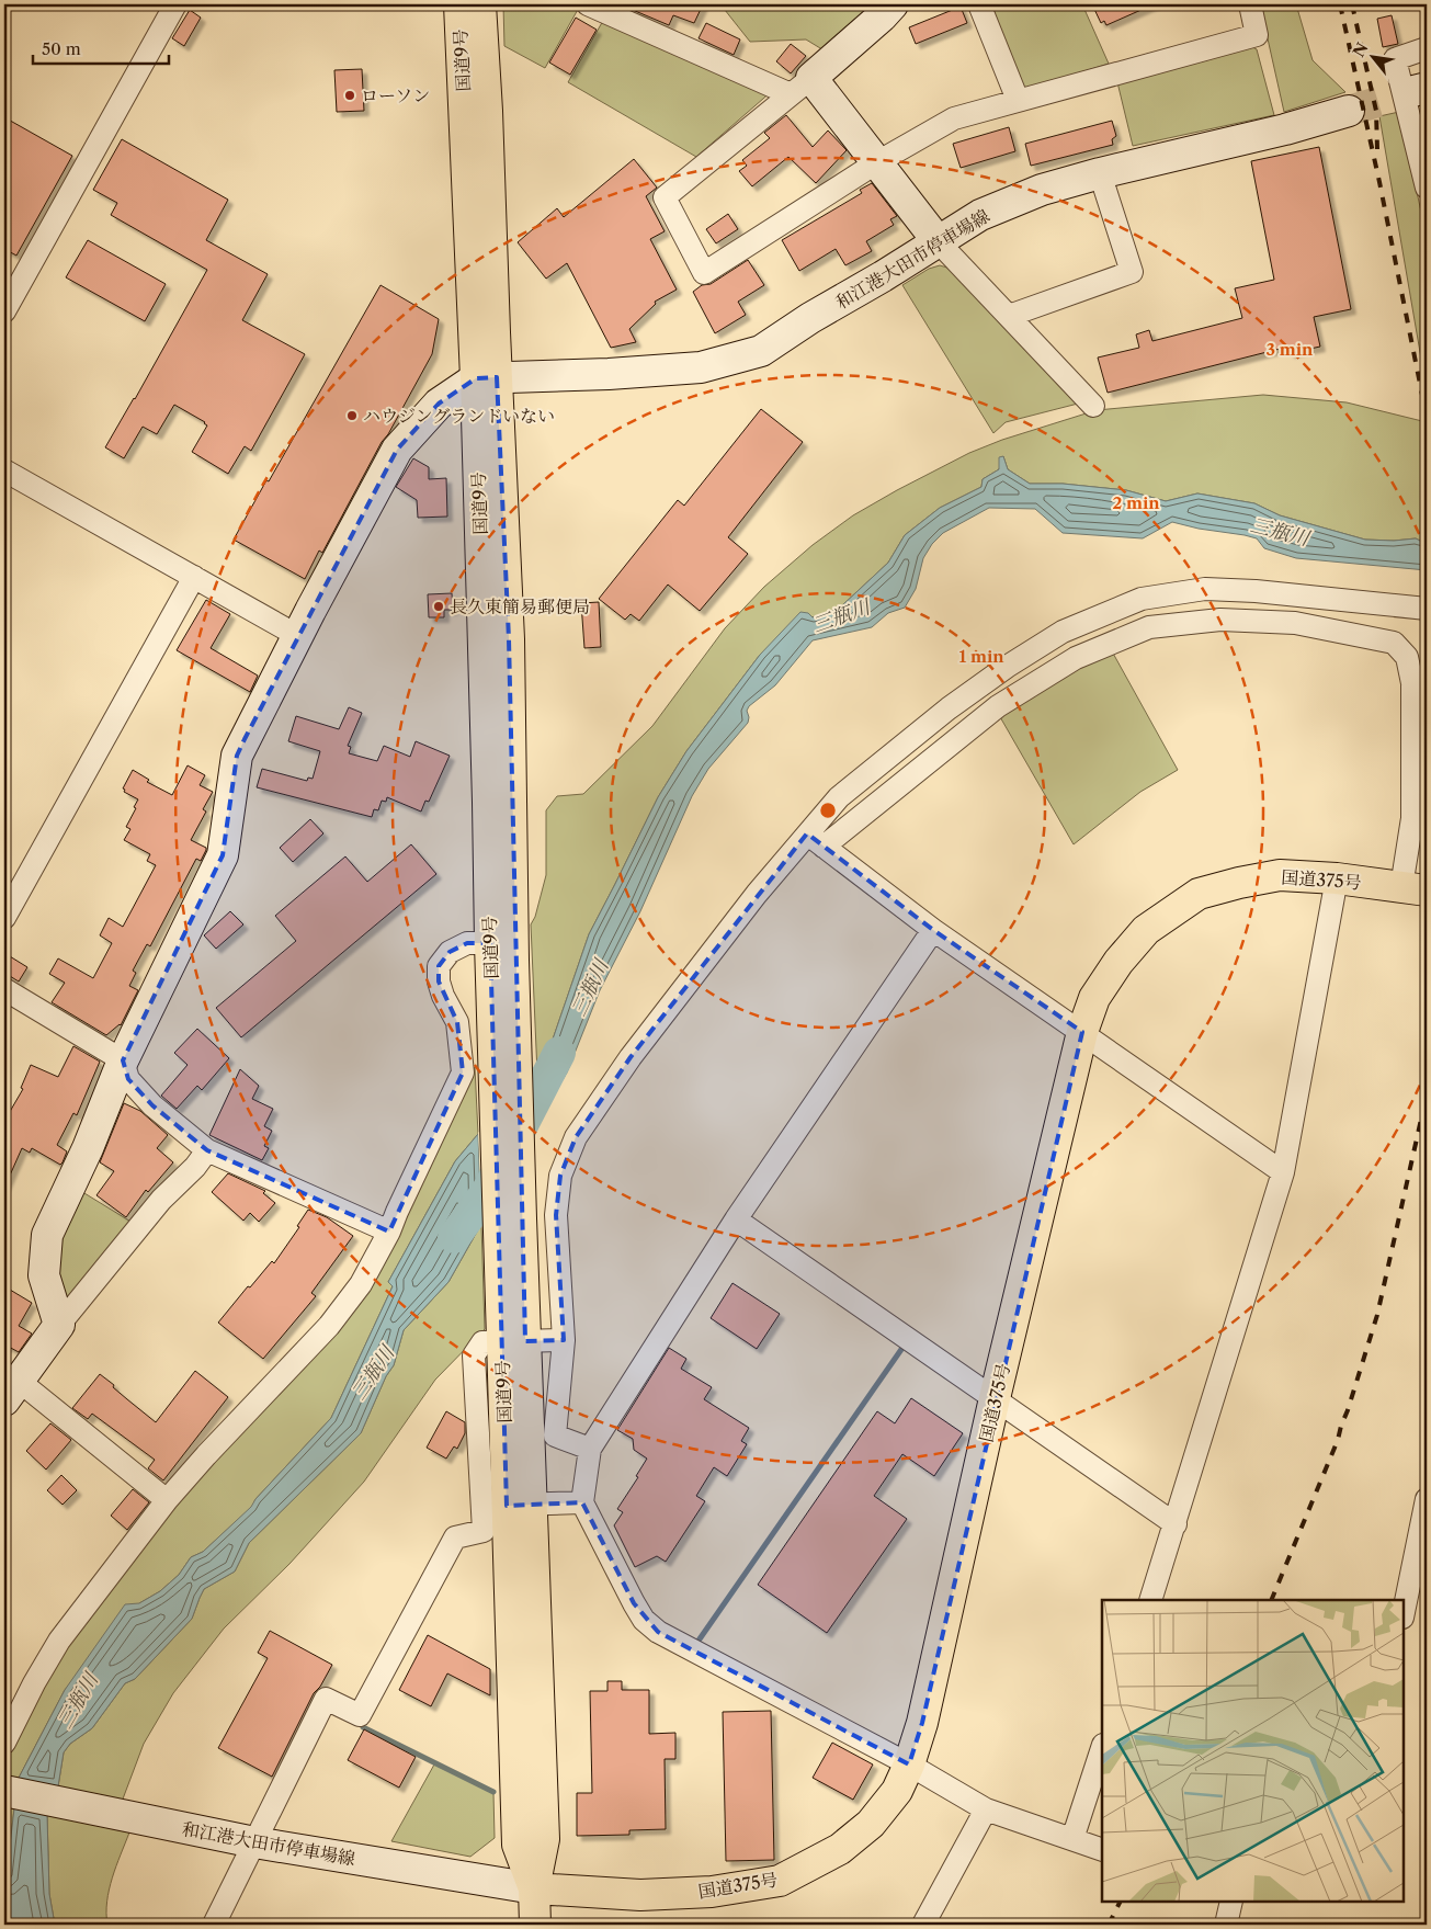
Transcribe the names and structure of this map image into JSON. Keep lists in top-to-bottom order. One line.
{"streets":{"highway":["国道9号","国道375号"],"street":["和江港大田市停車場線"]},"crossings":[["国道9号","和江港大田市停車場線"],["国道9号","国道375号"],["和江港大田市停車場線","国道375号"]],"water":["三瓶川"],"places":["ローソン","ハウジングランドいない","長久東簡易郵便局"],"scale_bar":"50 m","north":"top left","rings":["3 min","2 min","1 min"]}
